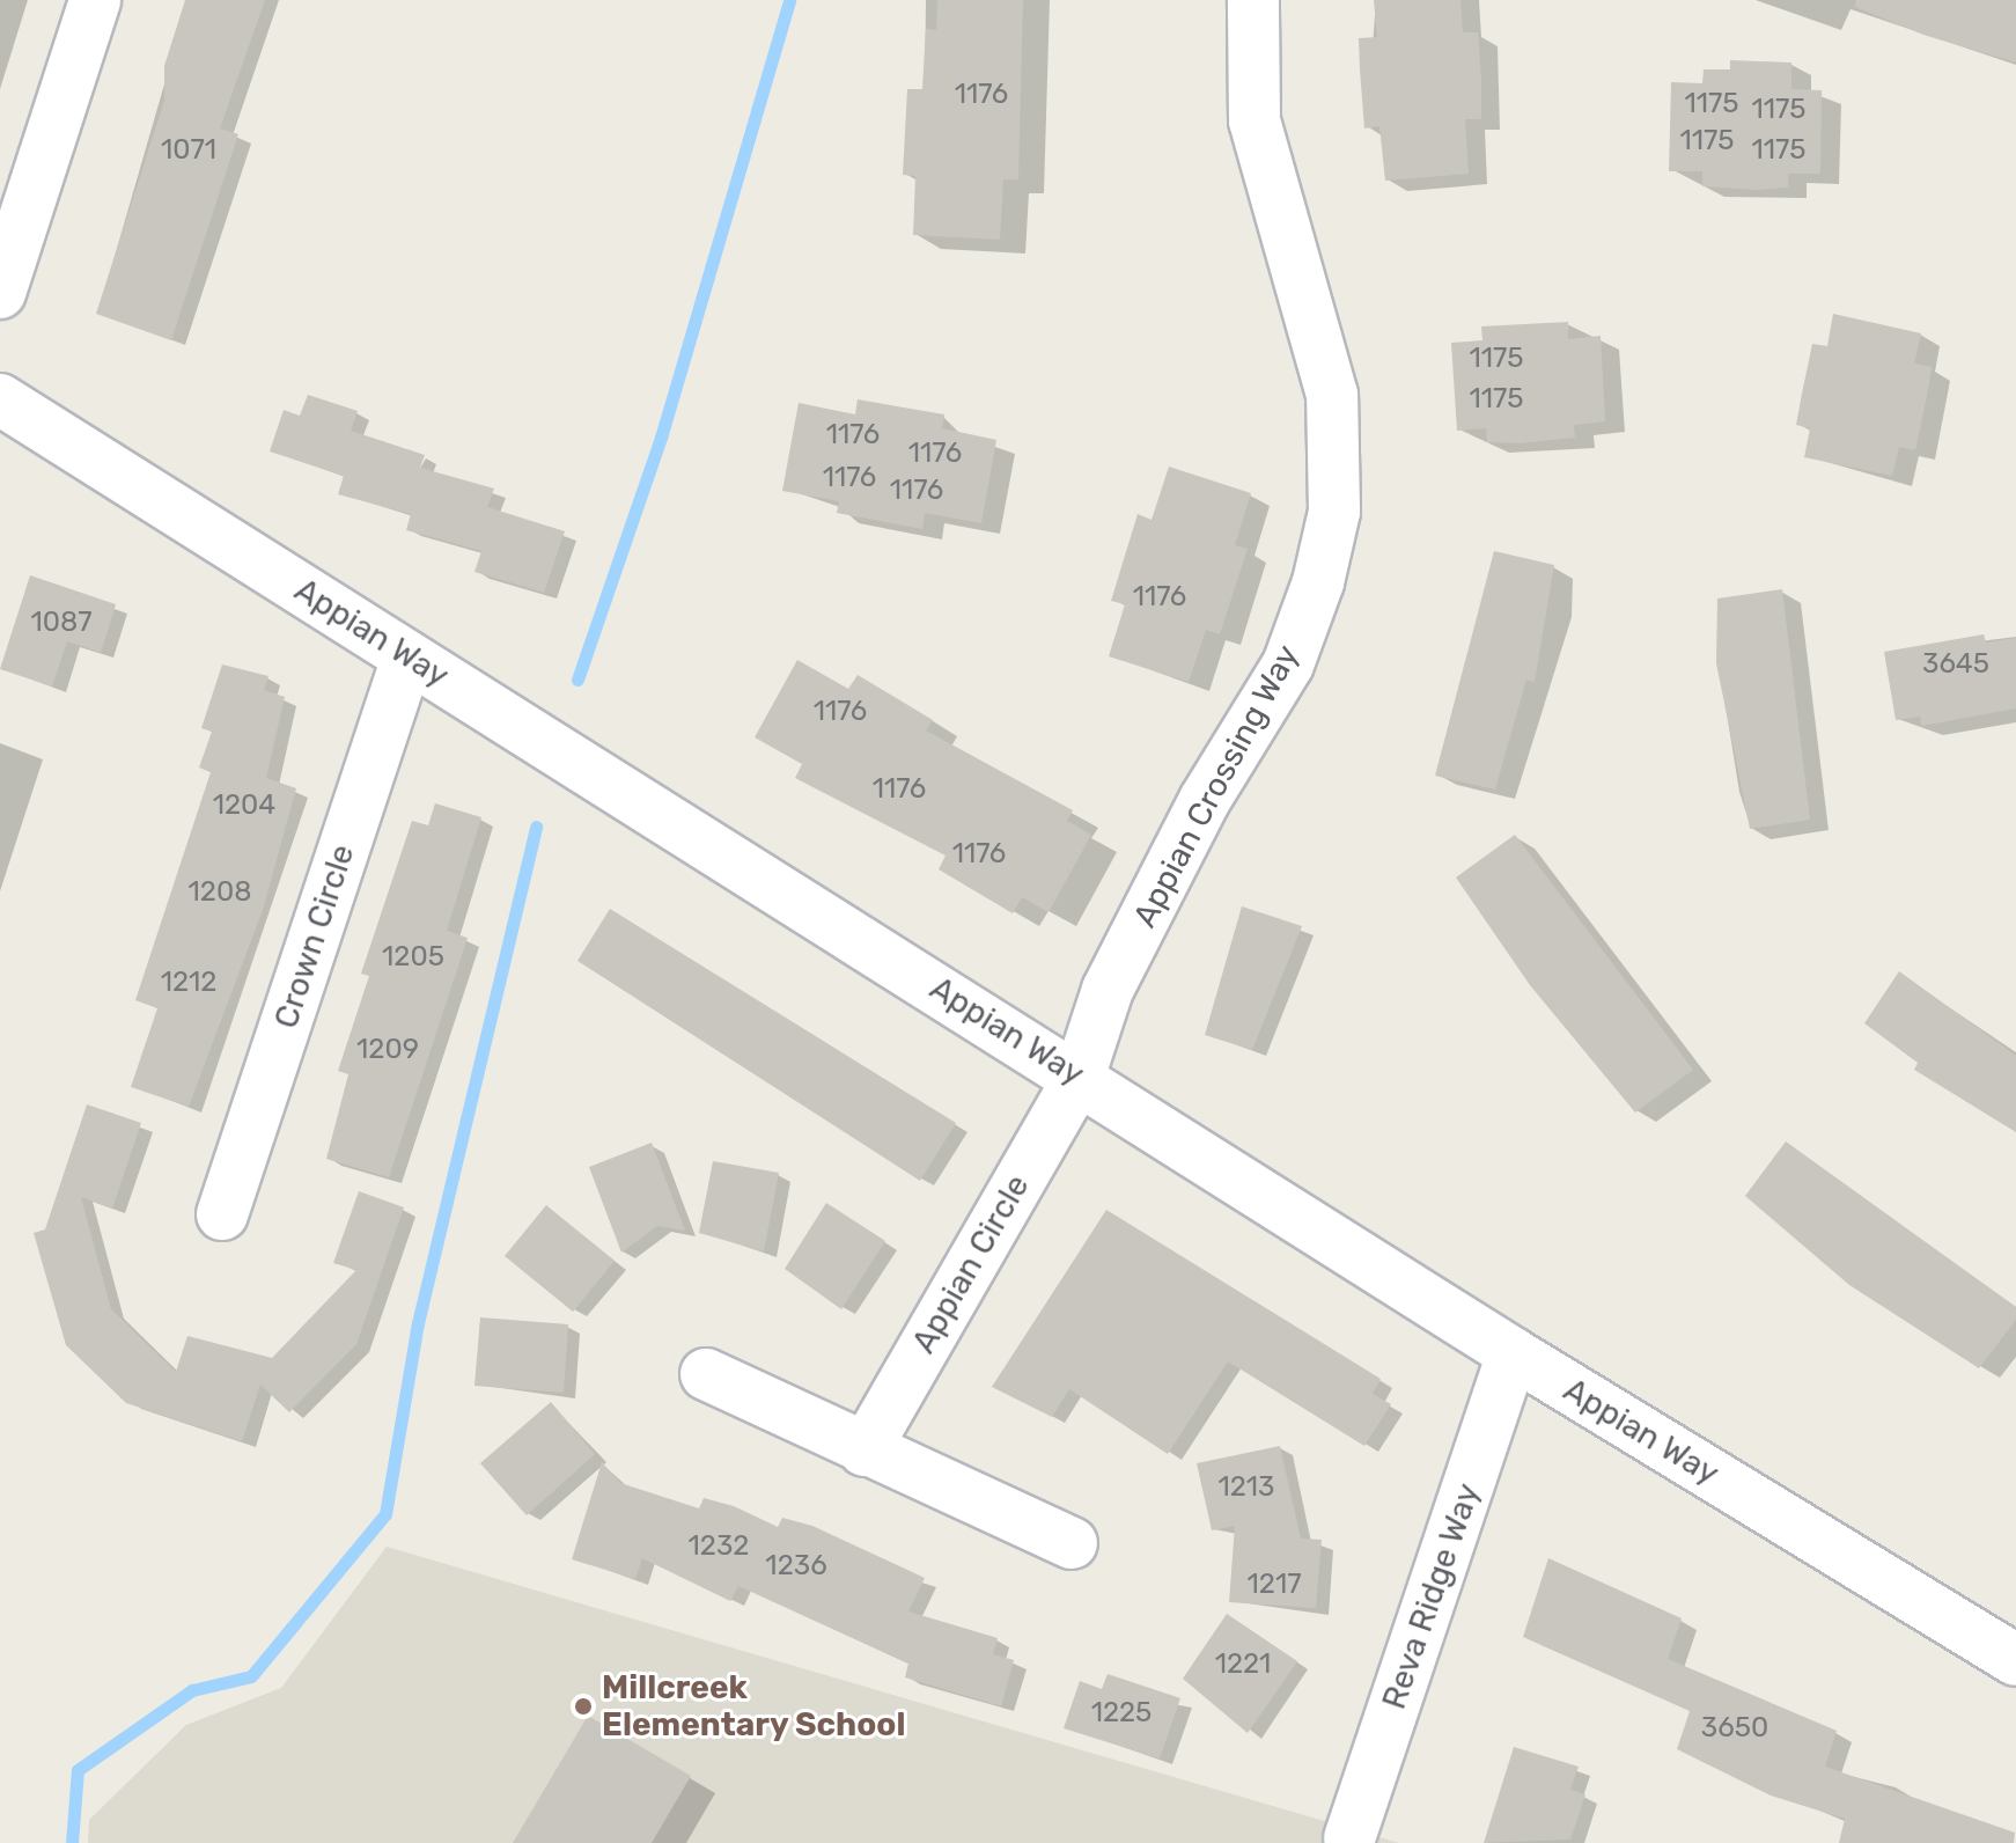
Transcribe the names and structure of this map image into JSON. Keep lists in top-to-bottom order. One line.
{"streets":{"street":["Appian Way","Appian Crossing Way","Crown Circle","Appian Circle","Reva Ridge Way"]},"crossings":[["Appian Way","Appian Crossing Way"],["Appian Way","Crown Circle"],["Appian Way","Appian Circle"],["Appian Way","Reva Ridge Way"],["Appian Crossing Way","Appian Circle"]],"places":["Millcreek Elementary School"],"house_numbers":["1176","1175","1175","1175","1071","1175","1175","1175","1176","1176","1176","1176","1176","1087","3645","1176","1176","1204","1176","1208","1205","1212","1209","1213","1232","1236","1217","1221","1225","3650"]}
